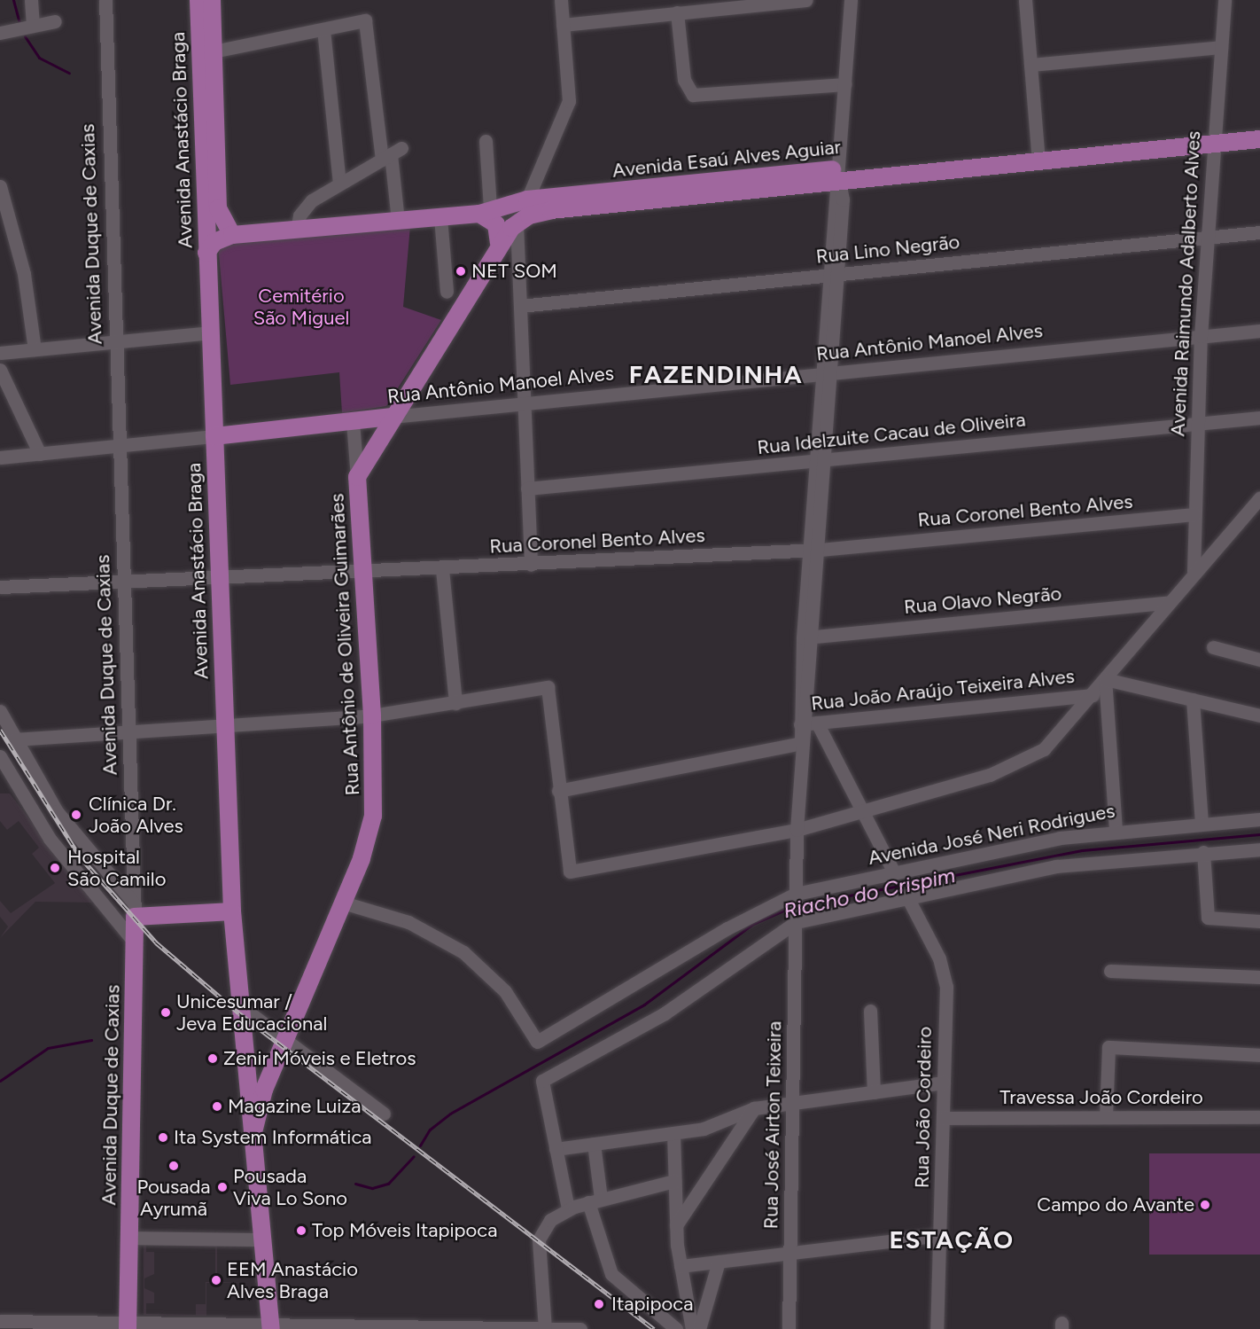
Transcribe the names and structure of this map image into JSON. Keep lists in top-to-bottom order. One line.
{"streets":{"main road":["Avenida Anastácio Braga","Avenida Esaú Alves Aguiar","Avenida Duque de Caxias","Rua Antônio Manoel Alves","Rua Antônio de Oliveira Guimarães"],"street":["Rua Lino Negrão","Avenida Raimundo Adalberto Alves","Rua Idelzuite Cacau de Oliveira","Rua Coronel Bento Alves","Rua Olavo Negrão","Rua João Araújo Teixeira Alves","Avenida José Neri Rodrigues","Travessa João Cordeiro","Rua João Cordeiro","Rua José Airton Teixeira"]},"crossings":[["Avenida Anastácio Braga","Avenida Esaú Alves Aguiar"],["Avenida Anastácio Braga","Rua Antônio Manoel Alves"],["Avenida Anastácio Braga","Rua Coronel Bento Alves"],["Avenida Anastácio Braga","Rua Antônio de Oliveira Guimarães"],["Avenida Esaú Alves Aguiar","Avenida Raimundo Adalberto Alves"],["Avenida Esaú Alves Aguiar","Rua Antônio de Oliveira Guimarães"],["Avenida Duque de Caxias","Rua Antônio Manoel Alves"],["Avenida Duque de Caxias","Rua Coronel Bento Alves"],["Rua Lino Negrão","Avenida Raimundo Adalberto Alves"],["Avenida Raimundo Adalberto Alves","Rua Antônio Manoel Alves"],["Avenida Raimundo Adalberto Alves","Rua Idelzuite Cacau de Oliveira"],["Avenida Raimundo Adalberto Alves","Rua Coronel Bento Alves"],["Rua Antônio Manoel Alves","Rua Antônio de Oliveira Guimarães"],["Rua Coronel Bento Alves","Rua Antônio de Oliveira Guimarães"],["Rua Antônio de Oliveira Guimarães","Avenida José Neri Rodrigues"],["Rua João Araújo Teixeira Alves","Rua José Airton Teixeira"],["Avenida José Neri Rodrigues","Rua José Airton Teixeira"],["Travessa João Cordeiro","Rua João Cordeiro"]],"districts":["FAZENDINHA","ESTAÇÃO"],"water":["Riacho do Crispim"],"parks":["Cemitério São Miguel"],"places":["NET SOM","Clínica Dr. João Alves","Hospital São Camilo","Unicesumar / Jeva Educacional","Zenir Móveis e Eletros","Magazine Luiza","Ita System Informática","Pousada Ayrumã","Pousada Viva Lo Sono","Campo do Avante","Top Móveis Itapipoca","EEM Anastácio Alves Braga","Itapipoca"]}
